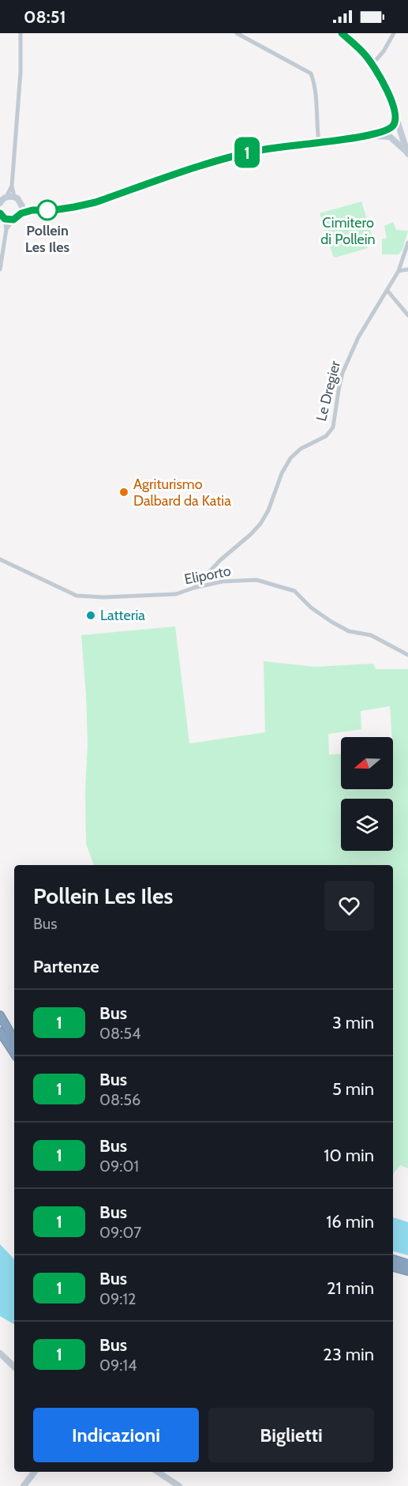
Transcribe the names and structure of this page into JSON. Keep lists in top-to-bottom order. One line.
{"streets":{"street":["Le Dregier","Eliporto"]},"crossings":[["Le Dregier","Eliporto"]],"parks":["Cimitero di Pollein"],"places":["Pollein Les Iles","Agriturismo Dalbard da Katia","Latteria"],"lines":["bus line 1"],"north":"left","page":{"status":"08:51","on_map":"1","heading":[["Pollein Les Iles","Bus"],"Partenze"],"list":[{"mark":"1","name":"Bus","note":"08:54","value":"3 min"},{"mark":"1","name":"Bus","note":"08:56","value":"5 min"},{"mark":"1","name":"Bus","note":"09:01","value":"10 min"},{"mark":"1","name":"Bus","note":"09:07","value":"16 min"},{"mark":"1","name":"Bus","note":"09:12","value":"21 min"},{"mark":"1","name":"Bus","note":"09:14","value":"23 min"}],"buttons":["Indicazioni","Biglietti"]}}
